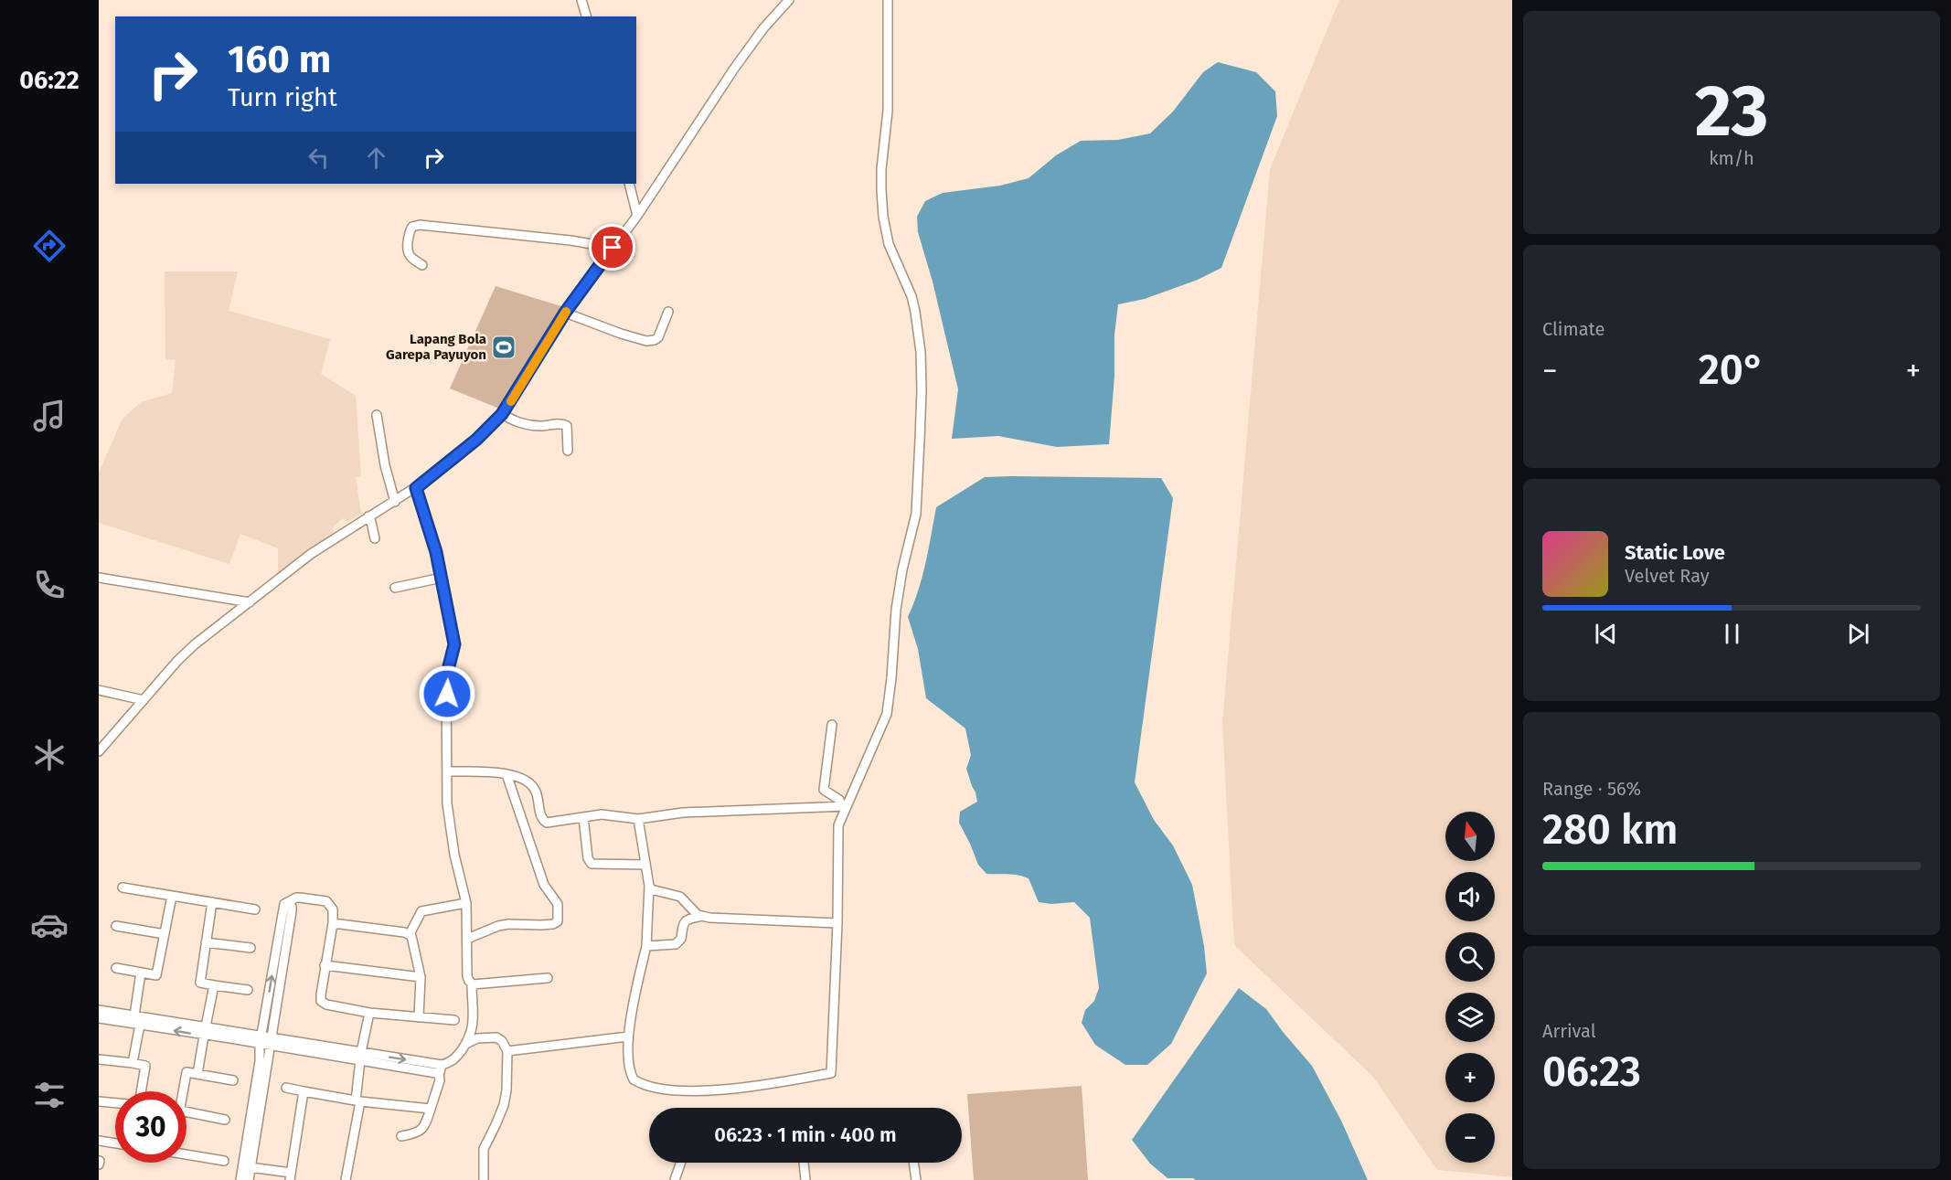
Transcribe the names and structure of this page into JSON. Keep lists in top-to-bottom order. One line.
{"places":{"sports":["Lapang Bola Garepa Payuyon"]},"north":"top","page":{"tabs":"06:22","tile":[["23","km/h"],"Climate",["Range · 56%","280 km"],["Arrival","06:23"]],"turn":["160 m","Turn right"],"heat":["−","20°","+"],"song":["Static Love","Velvet Ray"],"map_buttons":["+","−"],"limit":"30","trip":"06:23 · 1 min · 400 m"}}
